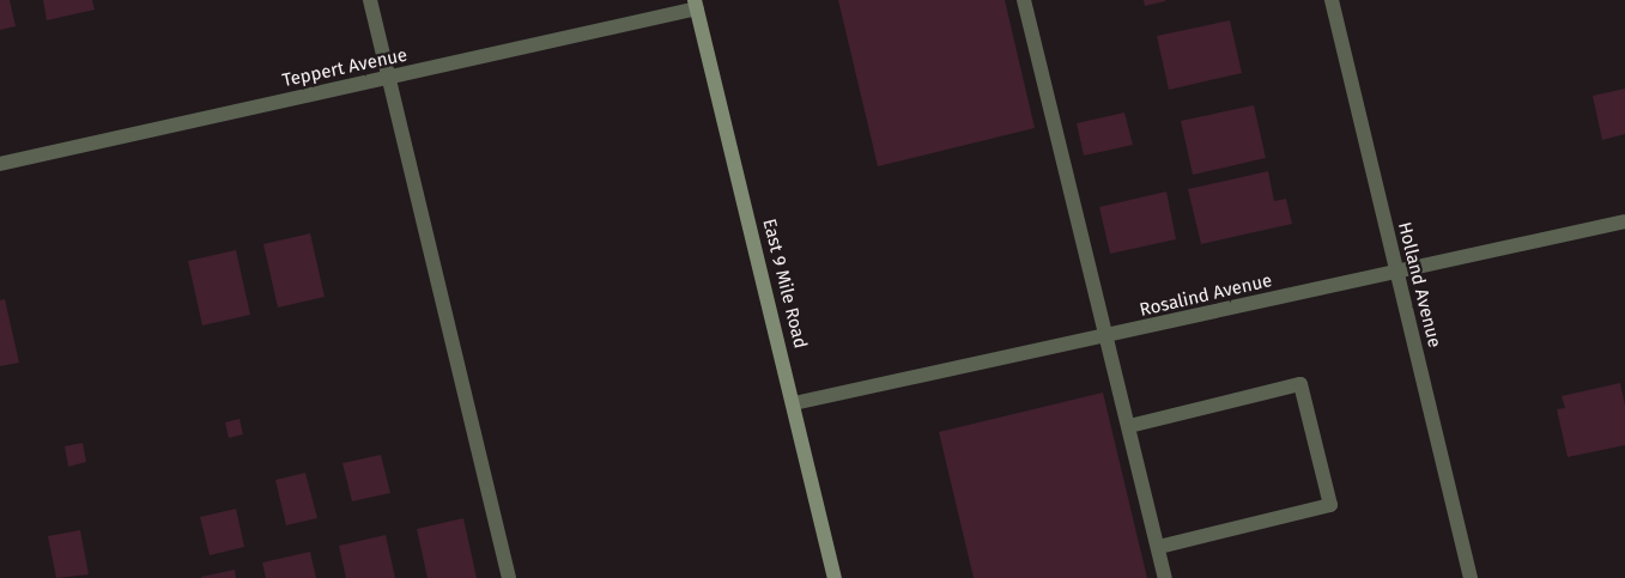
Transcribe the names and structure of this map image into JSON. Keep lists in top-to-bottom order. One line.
{"streets":{"main road":["East 9 Mile Road"],"street":["Teppert Avenue","Holland Avenue","Rosalind Avenue"]},"crossings":[["Teppert Avenue","East 9 Mile Road"],["East 9 Mile Road","Rosalind Avenue"],["Holland Avenue","Rosalind Avenue"]]}
